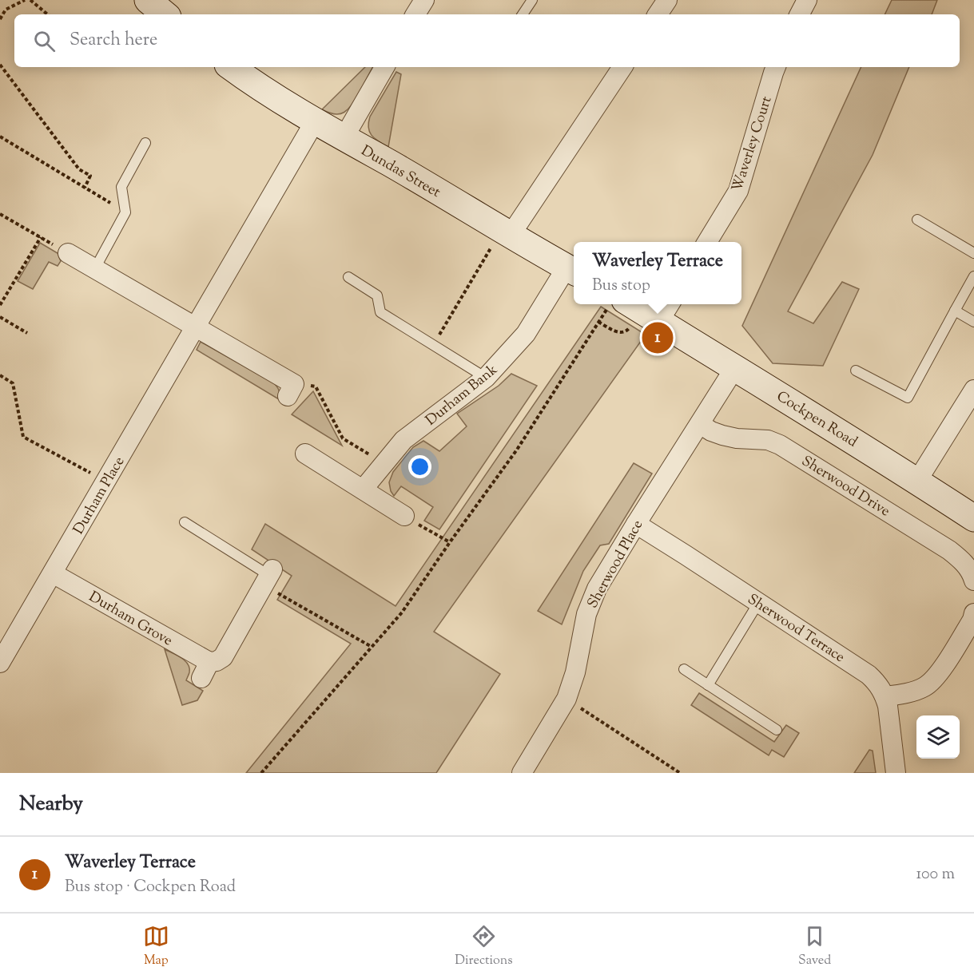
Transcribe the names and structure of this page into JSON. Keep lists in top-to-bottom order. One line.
{"streets":{"main road":["Dundas Street","Cockpen Road"],"street":["Waverley Court","Durham Bank","Sherwood Drive","Durham Place","Sherwood Place","Durham Grove","Sherwood Terrace"]},"crossings":[["Dundas Street","Durham Bank"],["Dundas Street","Durham Place"],["Cockpen Road","Sherwood Place"],["Sherwood Drive","Sherwood Place"],["Durham Place","Durham Grove"],["Sherwood Place","Sherwood Terrace"]],"page":{"search":"Search here","popup":["Waverley Terrace","Bus stop"],"pins":"1","heading":"Nearby","list":[{"mark":"1","name":"Waverley Terrace","note":"Bus stop · Cockpen Road","value":"100 m"}],"nav":["Map","Directions","Saved"]}}
